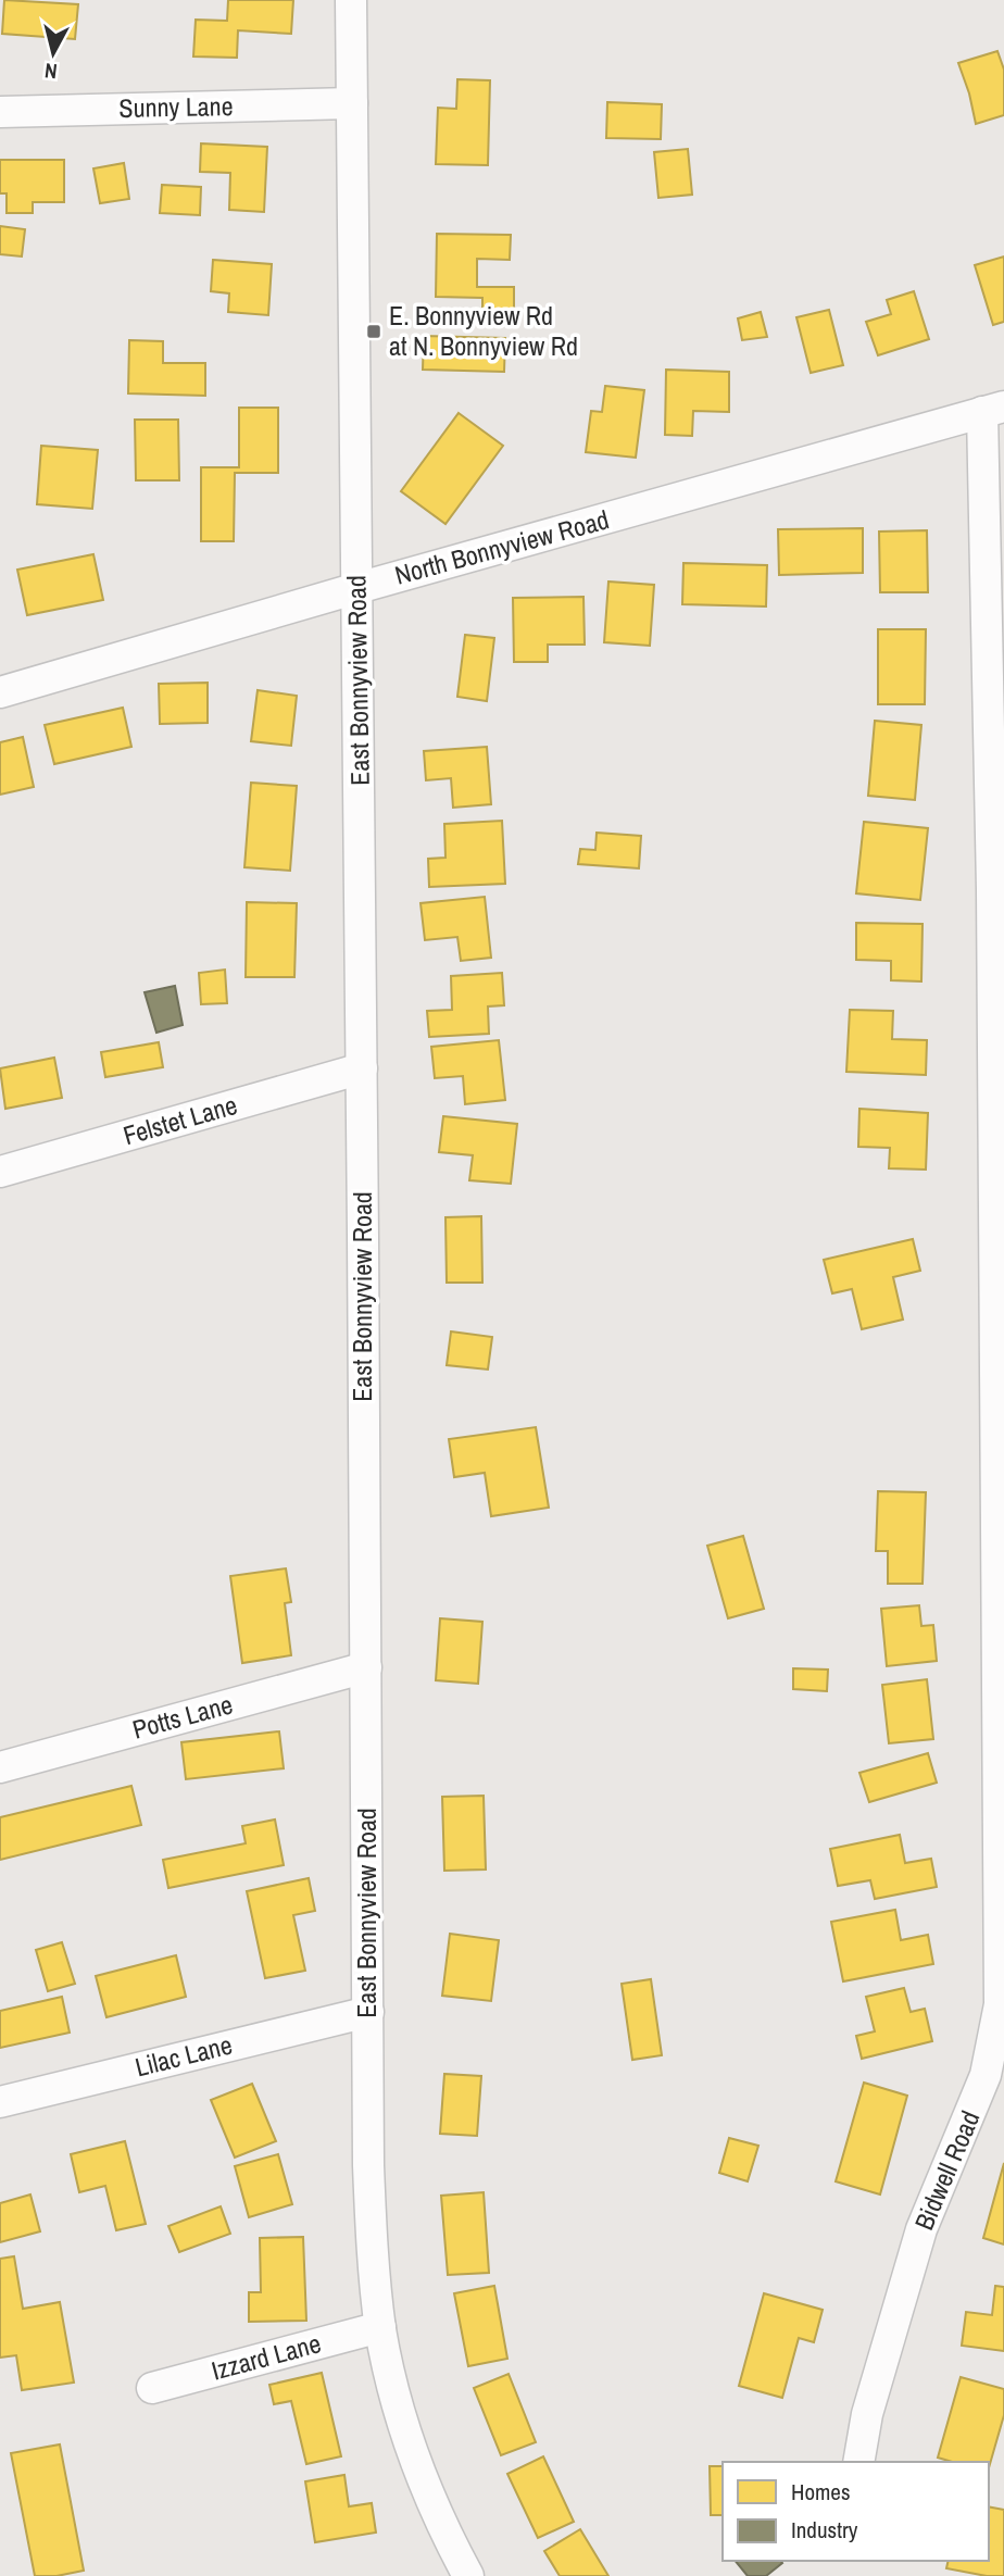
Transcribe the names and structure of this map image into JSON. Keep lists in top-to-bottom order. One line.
{"streets":{"street":["Sunny Lane","North Bonnyview Road","East Bonnyview Road","Felstet Lane","Potts Lane","Lilac Lane","Bidwell Road","Izzard Lane"]},"crossings":[["Sunny Lane","East Bonnyview Road"],["North Bonnyview Road","East Bonnyview Road"],["North Bonnyview Road","Bidwell Road"],["East Bonnyview Road","Felstet Lane"],["East Bonnyview Road","Potts Lane"],["East Bonnyview Road","Lilac Lane"],["East Bonnyview Road","Izzard Lane"]],"places":{"transit":["E. Bonnyview Rd at N. Bonnyview Rd"]},"legend":["Homes","Industry"],"north":"bottom"}
